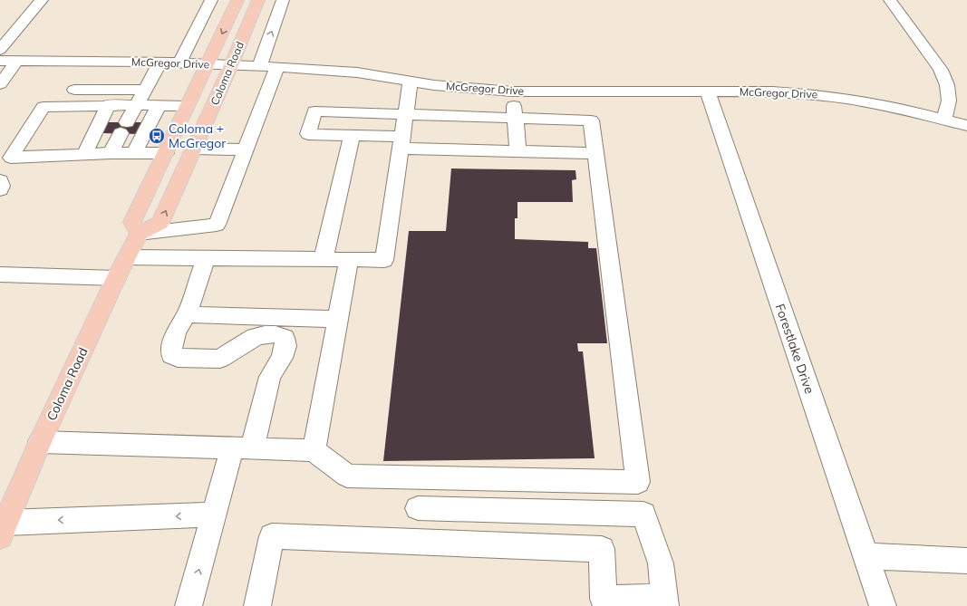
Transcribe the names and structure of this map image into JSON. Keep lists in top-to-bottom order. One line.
{"streets":{"main road":["Coloma Road"],"street":["McGregor Drive","Forestlake Drive"]},"crossings":[["McGregor Drive","Coloma Road"],["McGregor Drive","Forestlake Drive"]],"places":{"bus stop":["Coloma + McGregor"]}}
